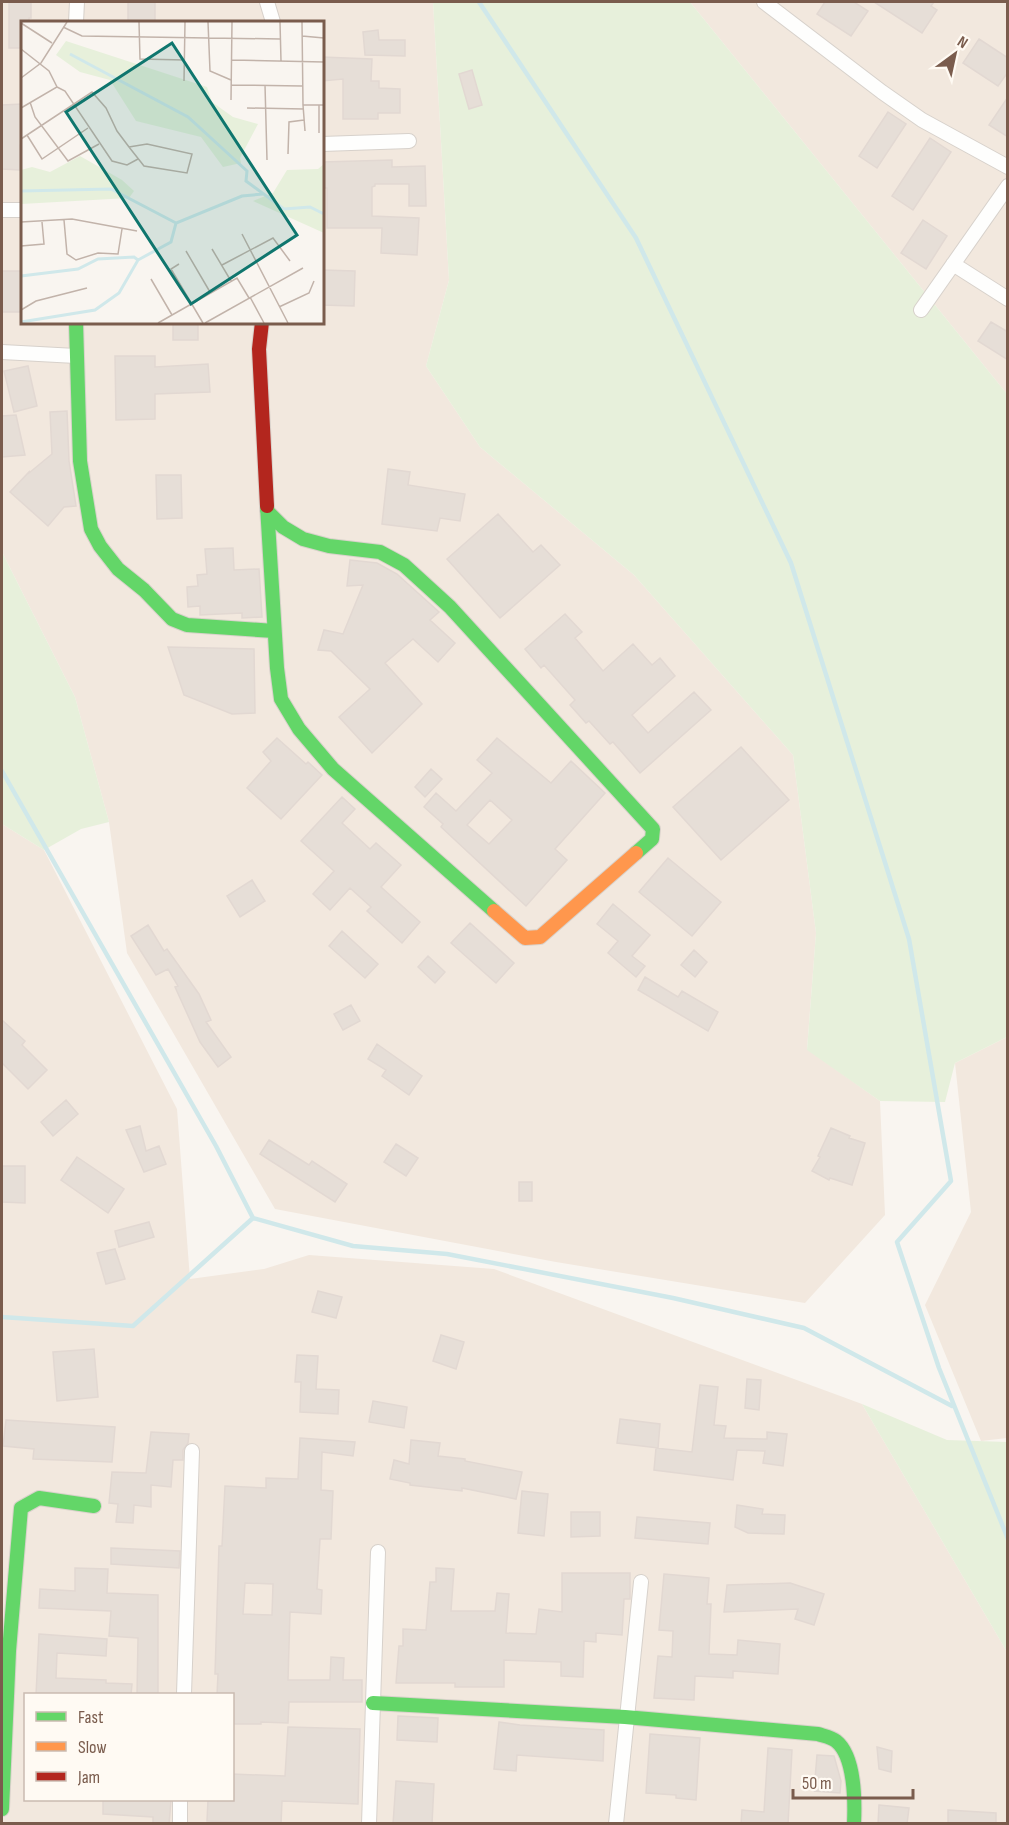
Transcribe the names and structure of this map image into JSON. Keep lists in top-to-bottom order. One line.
{"legend":["Fast","Slow","Jam"],"scale_bar":"50 m","north":"top right"}
